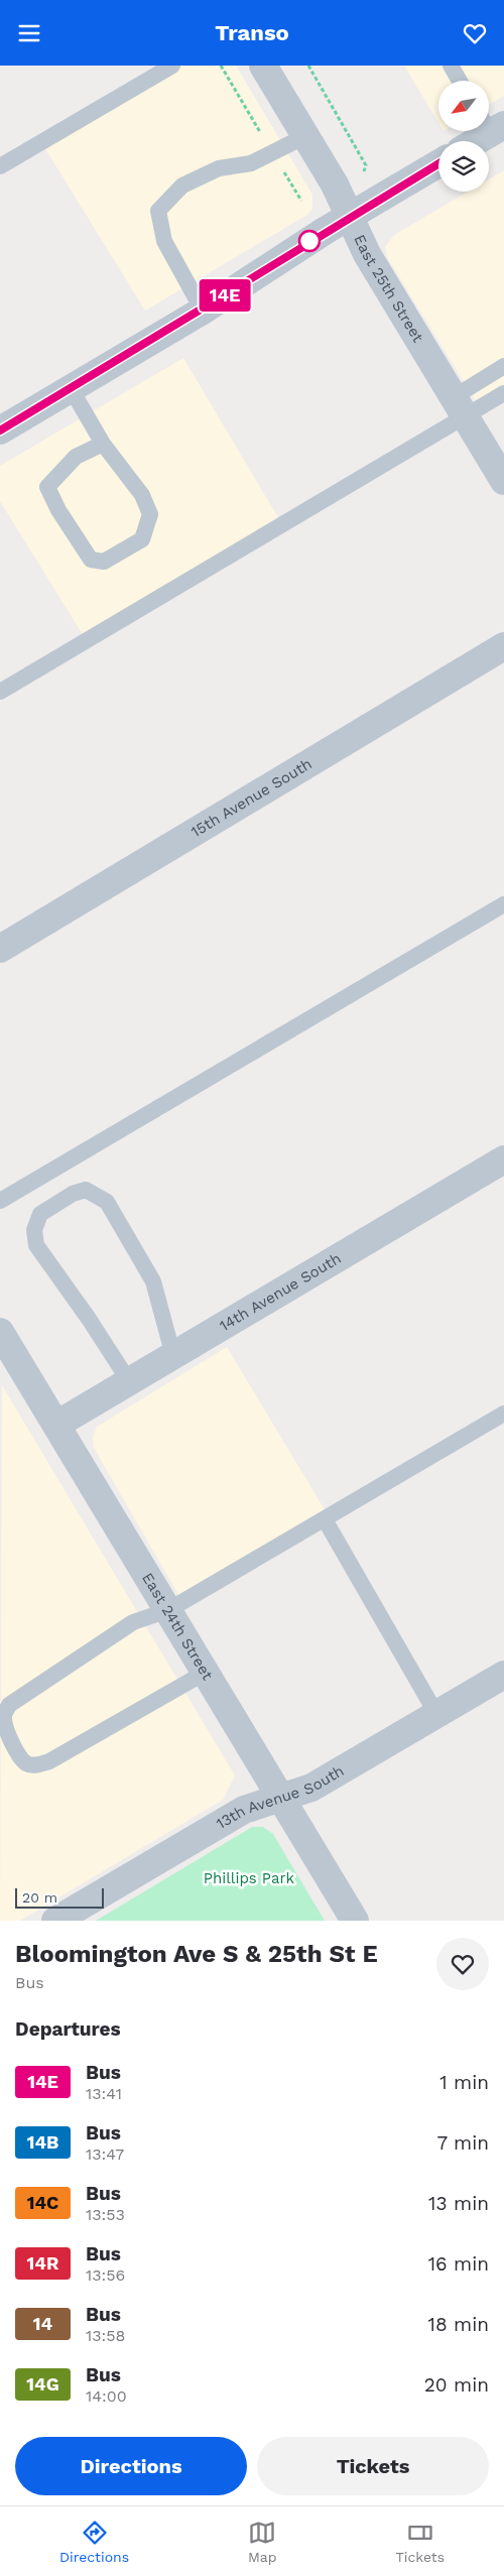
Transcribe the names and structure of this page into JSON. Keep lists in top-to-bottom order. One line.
{"streets":{"street":["East 25th Street","15th Avenue South","14th Avenue South","East 24th Street","13th Avenue South"]},"crossings":[["14th Avenue South","East 24th Street"],["East 24th Street","13th Avenue South"]],"parks":["Phillips Park"],"lines":["bus line 14E"],"scale_bar":"20 m","north":"bottom left","page":{"header":"Transo","on_map":"14E","scale":"20 m","heading":[["Bloomington Ave S & 25th St E","Bus"],"Departures"],"list":[{"mark":"14E","name":"Bus","note":"13:41","value":"1 min"},{"mark":"14B","name":"Bus","note":"13:47","value":"7 min"},{"mark":"14C","name":"Bus","note":"13:53","value":"13 min"},{"mark":"14R","name":"Bus","note":"13:56","value":"16 min"},{"mark":"14","name":"Bus","note":"13:58","value":"18 min"},{"mark":"14G","name":"Bus","note":"14:00","value":"20 min"}],"buttons":["Directions","Tickets"],"tabs":["Directions","Map","Tickets"]}}
